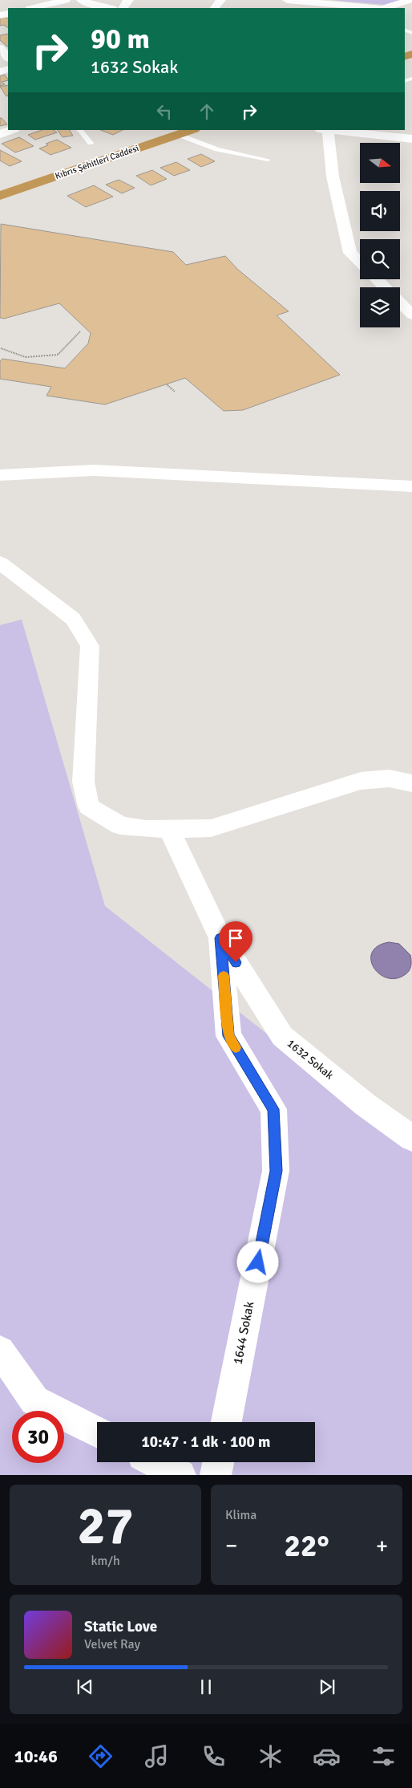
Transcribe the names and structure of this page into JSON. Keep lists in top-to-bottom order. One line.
{"streets":{"highway":["Kıbrıs Şehitleri Caddesi"],"street":["1632 Sokak","1644 Sokak"]},"crossings":[["1632 Sokak","1644 Sokak"]],"north":"right","page":{"turn":["90 m","1632 Sokak"],"limit":"30","trip":"10:47 · 1 dk · 100 m","tile":[["27","km/h"],"Klima"],"heat":["−","22°","+"],"song":["Static Love","Velvet Ray"],"tabs":"10:46"}}
